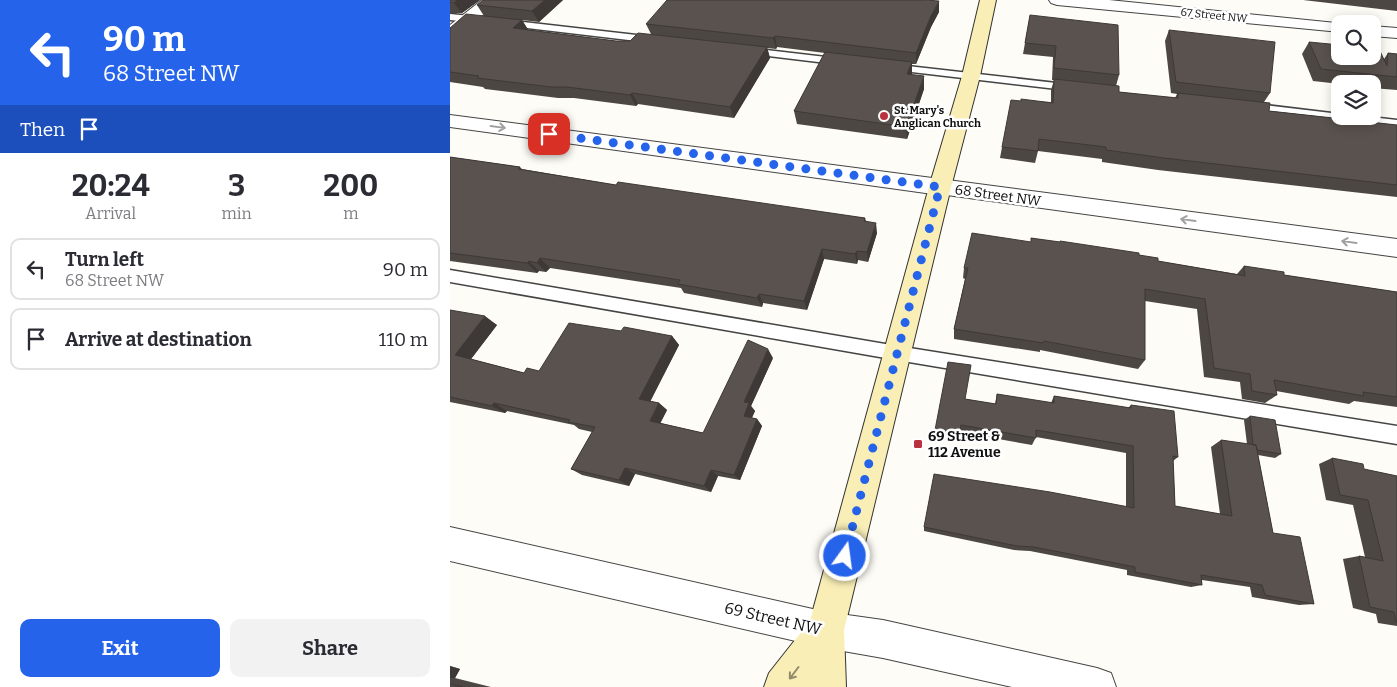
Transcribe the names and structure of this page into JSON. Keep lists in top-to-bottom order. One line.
{"streets":{"street":["67 Street NW","68 Street NW","69 Street NW"]},"places":{"other":["St. Mary's Anglican Church"],"transit":["69 Street & 112 Avenue"]},"page":{"turn":["90 m","68 Street NW"],"then":"Then","eta":["20:24","Arrival","3","min","200","m"],"list":[{"name":"Turn left","note":"68 Street NW","value":"90 m"},{"name":"Arrive at destination","value":"110 m"}],"buttons":["Exit","Share"]}}
